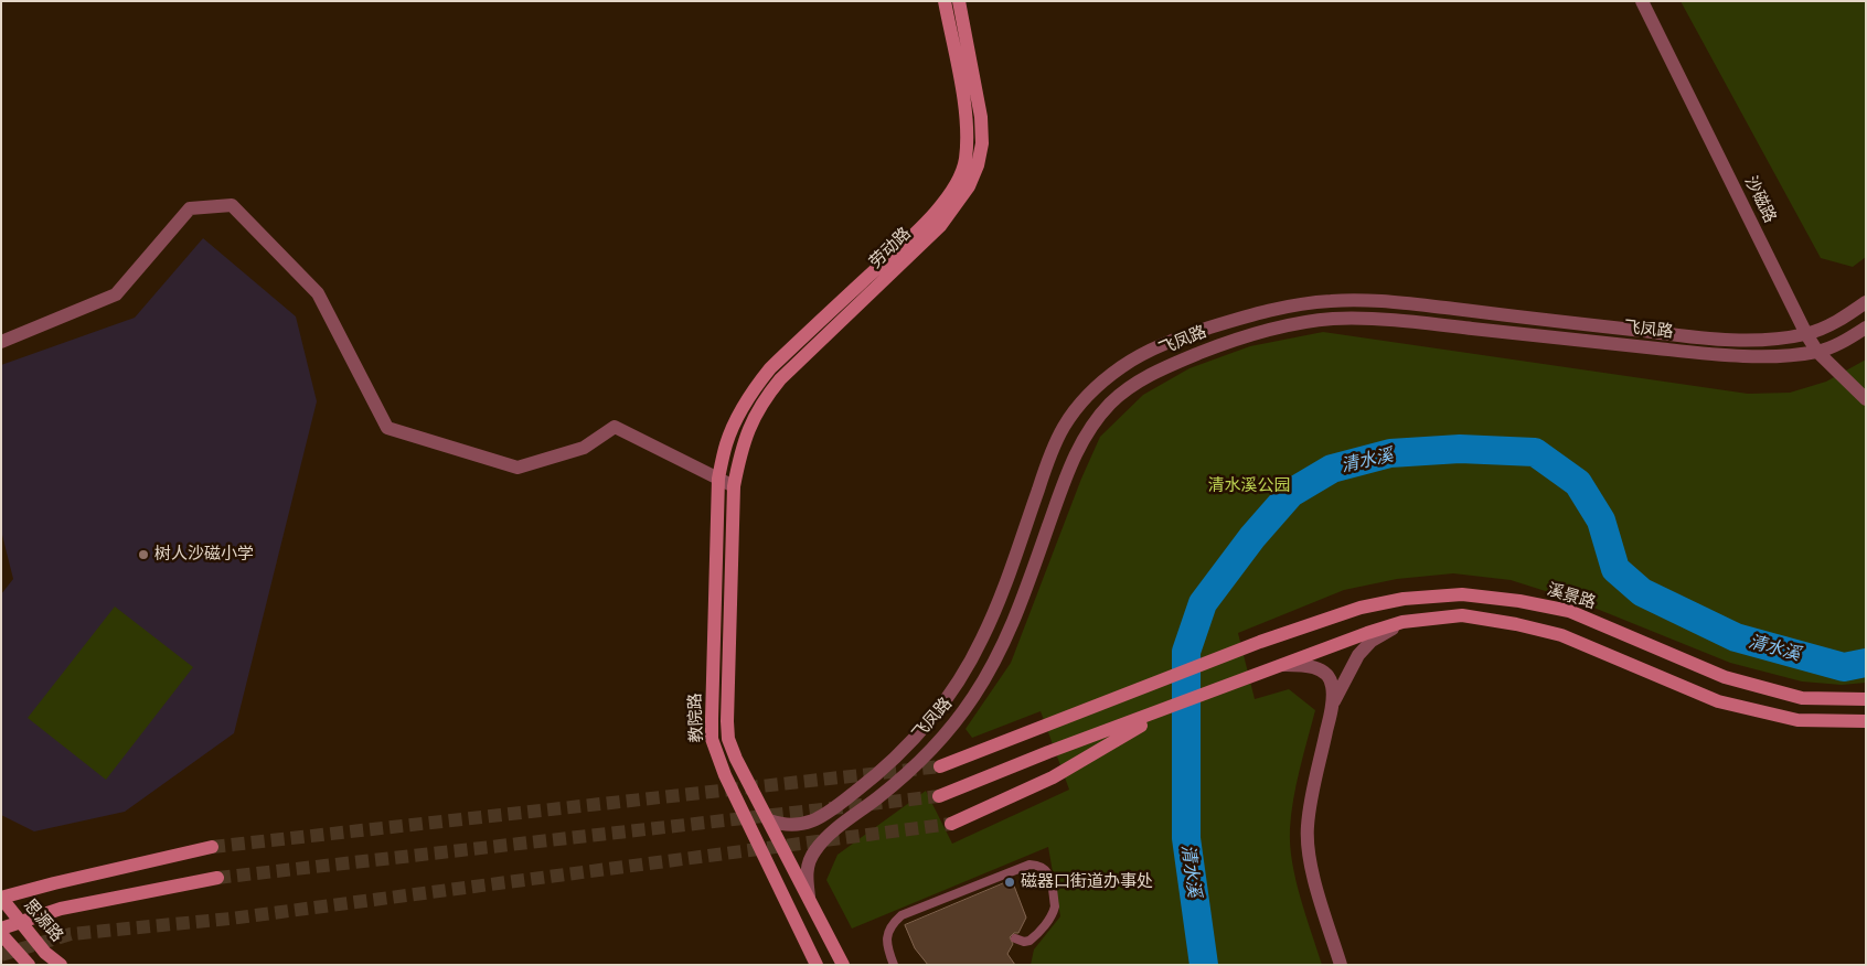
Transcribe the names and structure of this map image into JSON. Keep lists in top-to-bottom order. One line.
{"streets":{"main road":["劳动路","溪景路","教院路","思源路"],"street":["沙磁路","飞凤路"]},"crossings":[["沙磁路","飞凤路"],["劳动路","教院路"],["飞凤路","教院路"]],"water":["清水溪"],"parks":["清水溪公园"],"places":["树人沙磁小学","磁器口街道办事处"]}
